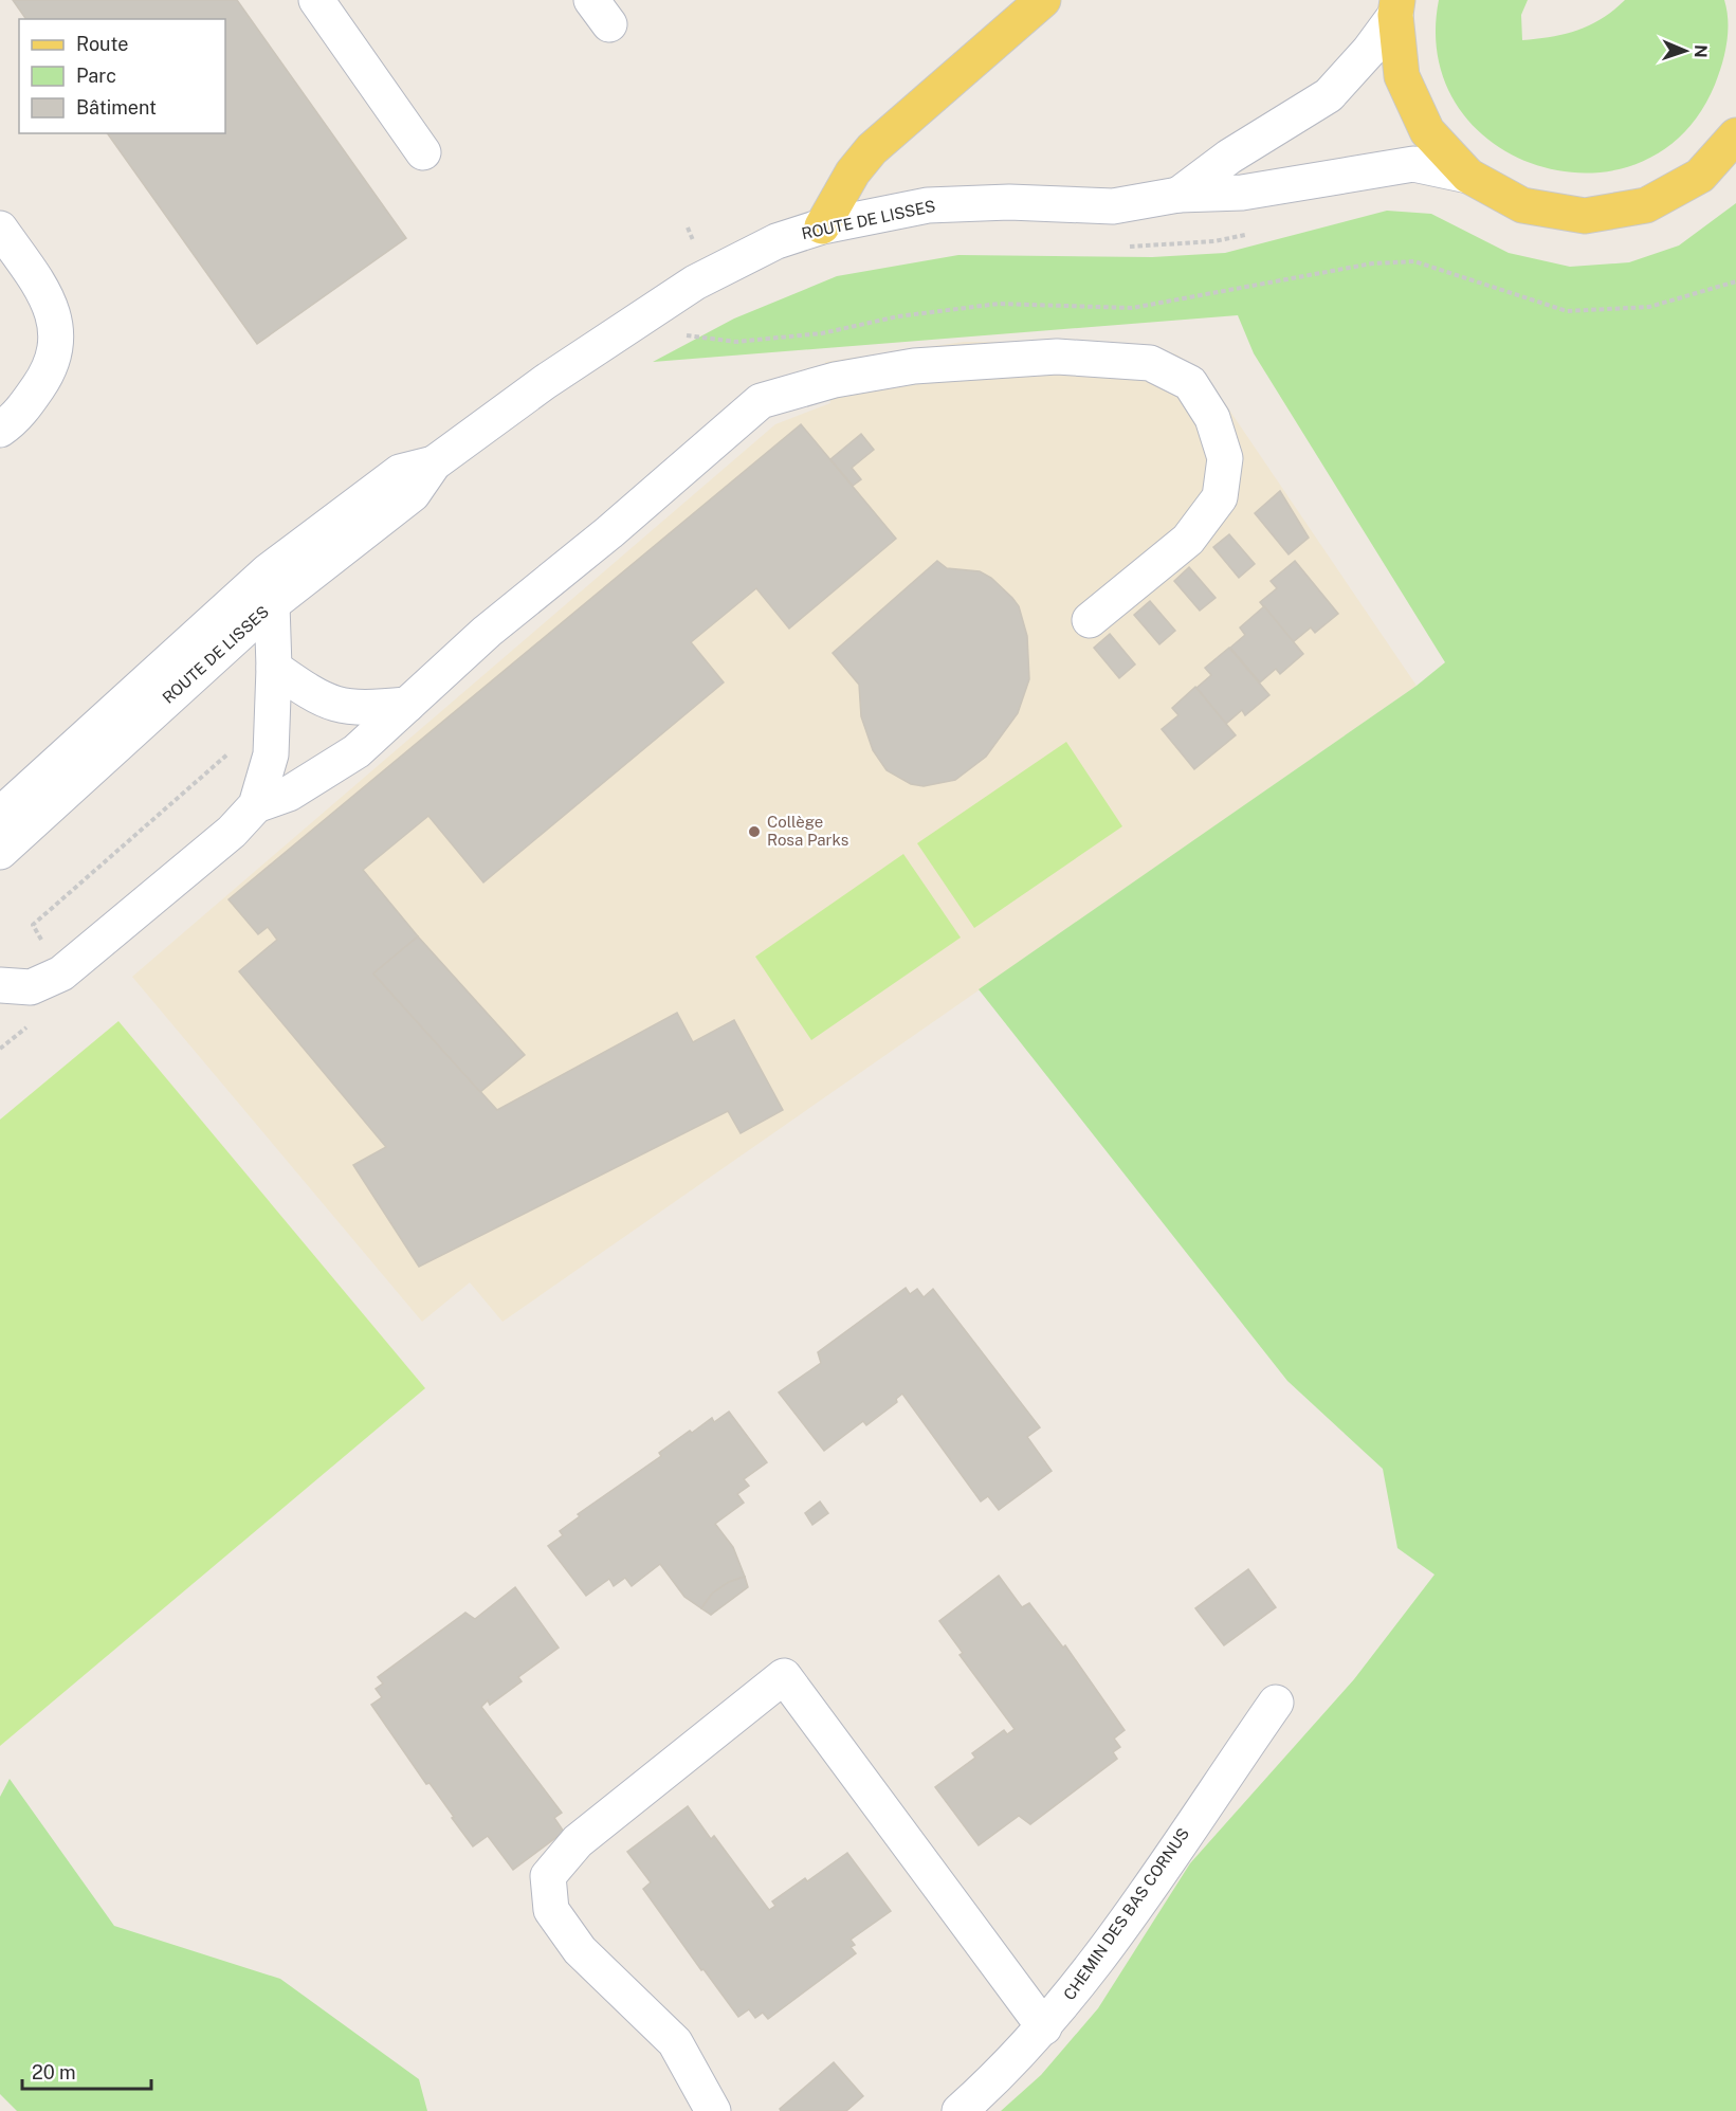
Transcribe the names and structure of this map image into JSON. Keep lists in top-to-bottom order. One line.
{"streets":{"street":["ROUTE DE LISSES","CHEMIN DES BAS CORNUS"]},"places":["Collège Rosa Parks"],"legend":["Route","Parc","Bâtiment"],"scale_bar":"20 m","north":"right"}
